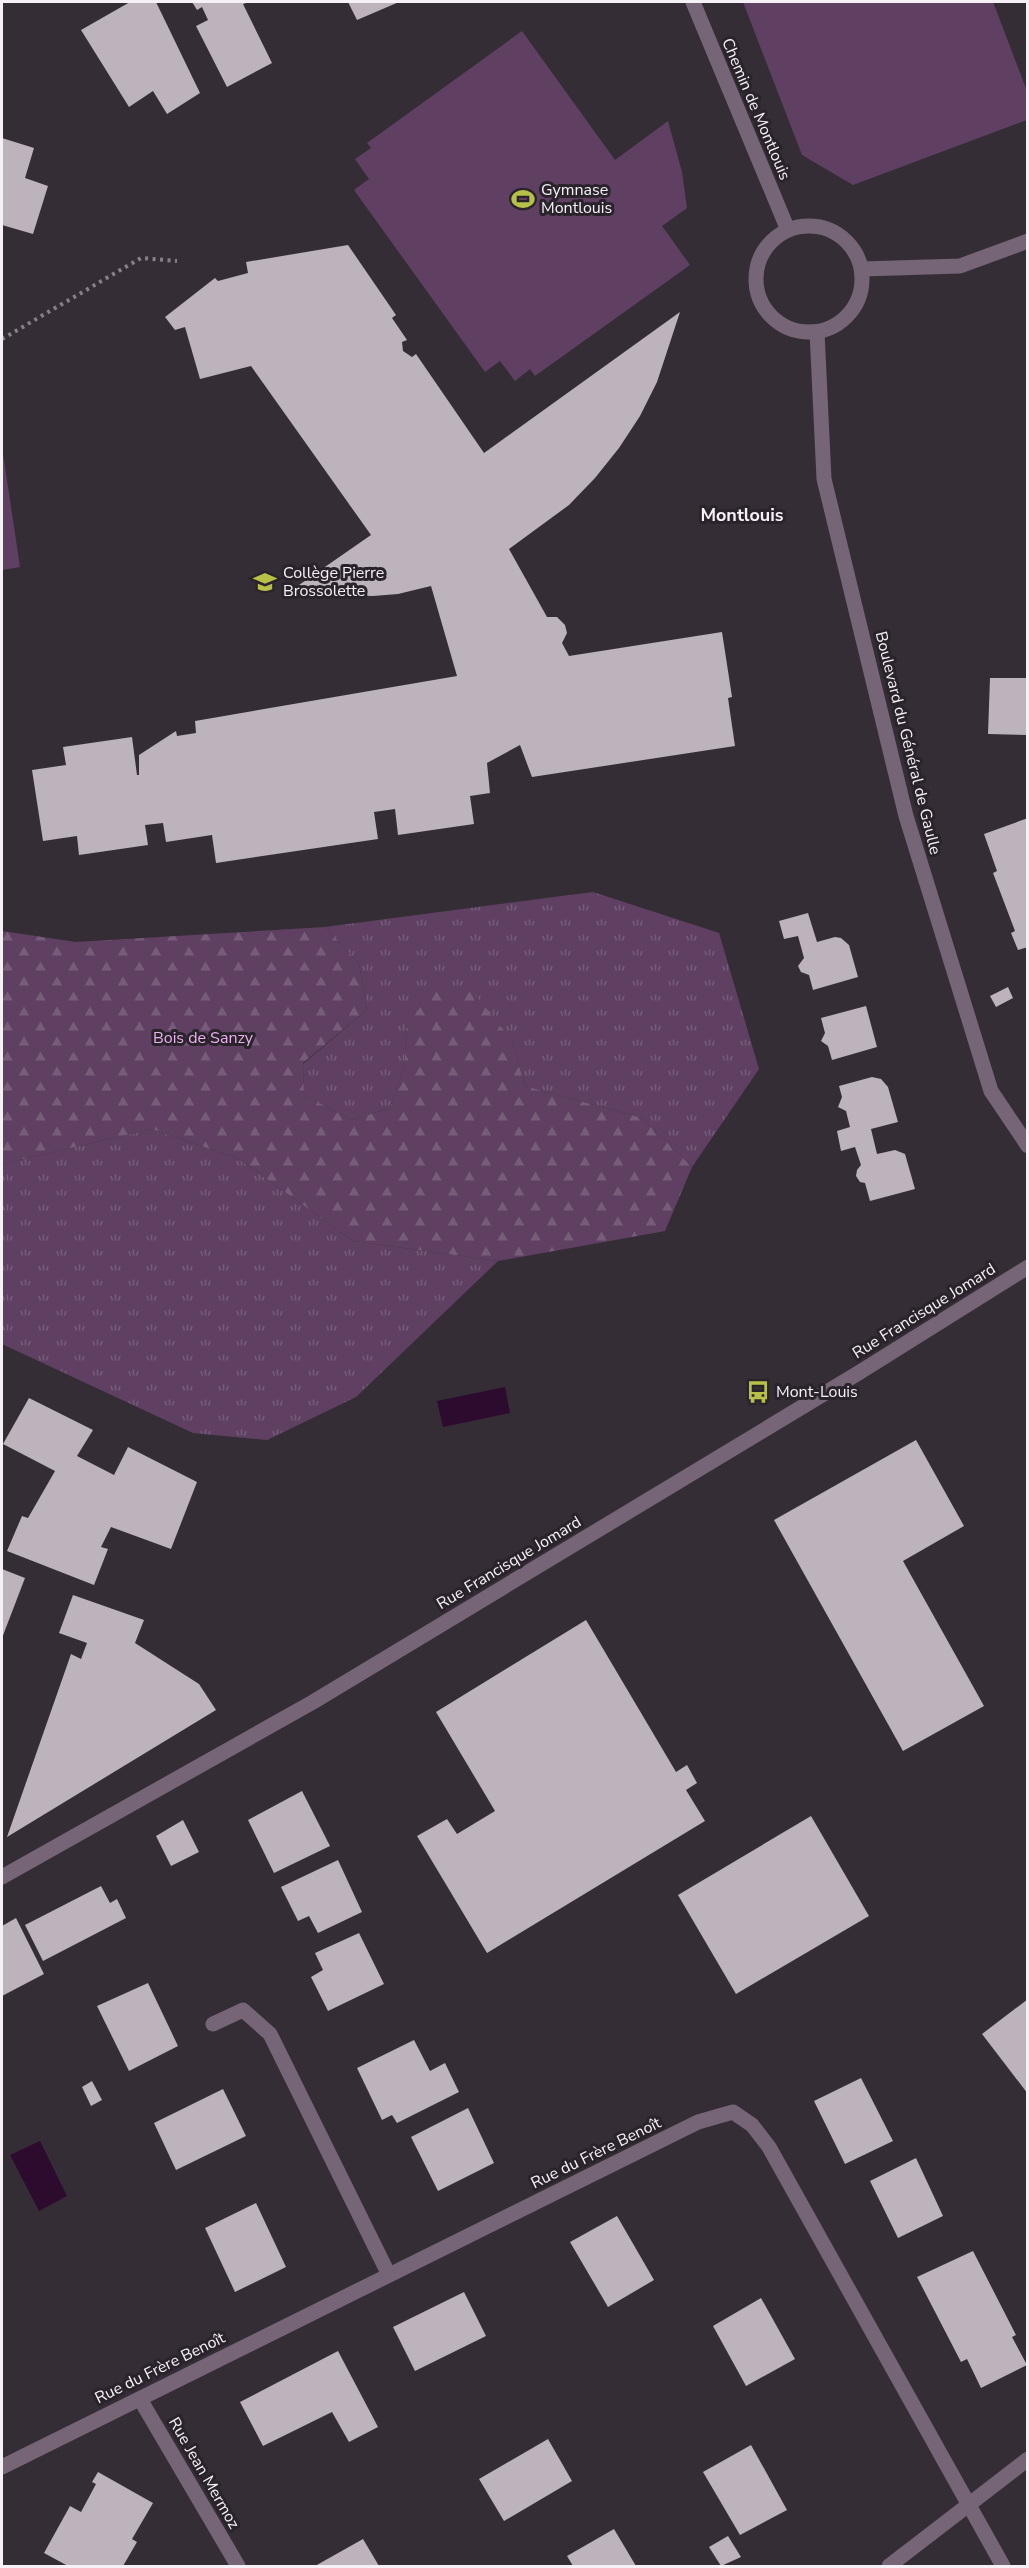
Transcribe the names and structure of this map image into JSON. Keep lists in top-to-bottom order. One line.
{"streets":{"street":["Chemin de Montlouis","Boulevard du Général de Gaulle","Rue Francisque Jomard","Rue du Frère Benoît","Rue Jean Mermoz"]},"crossings":[["Chemin de Montlouis","Boulevard du Général de Gaulle"],["Rue du Frère Benoît","Rue Jean Mermoz"]],"districts":["Montlouis"],"parks":["Bois de Sanzy"],"places":{"sports":["Gymnase Montlouis"],"school or university":["Collège Pierre Brossolette"],"bus stop":["Mont-Louis"]}}
